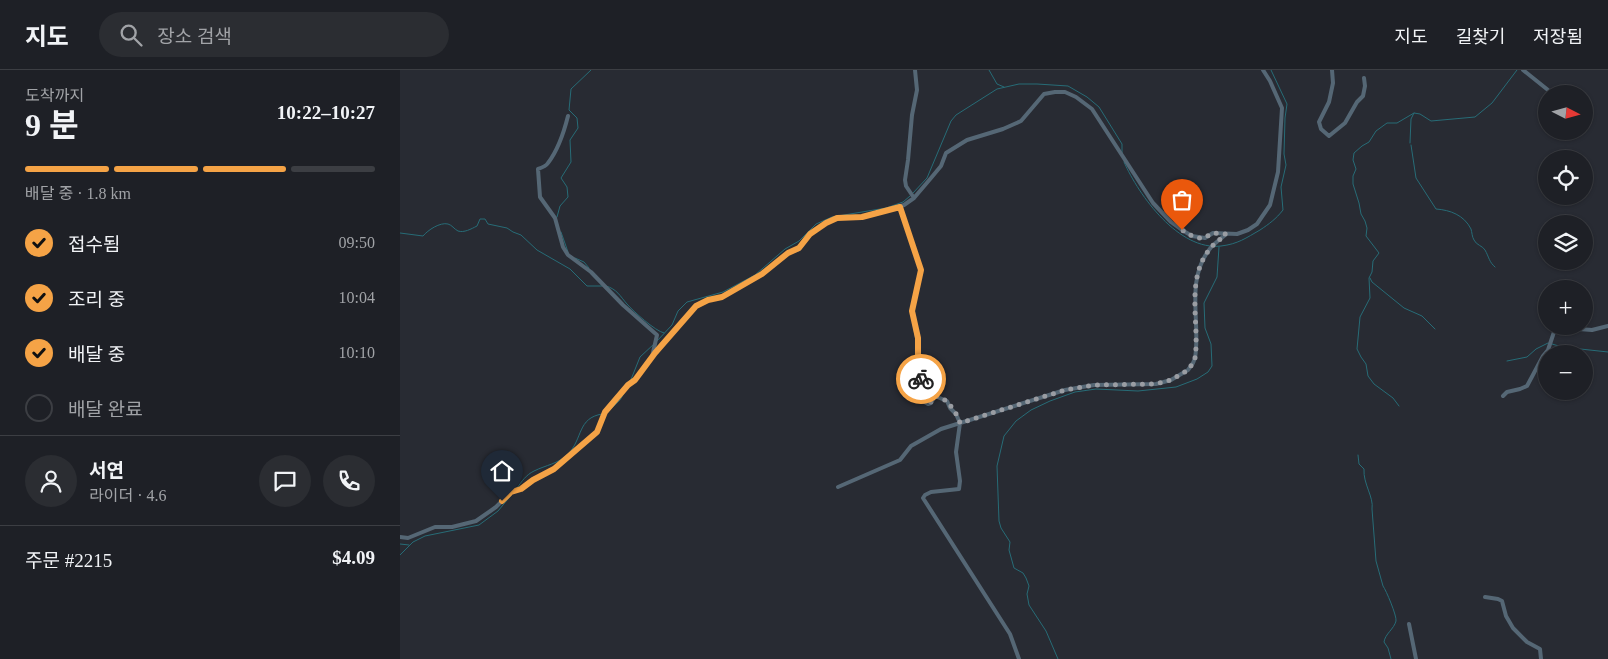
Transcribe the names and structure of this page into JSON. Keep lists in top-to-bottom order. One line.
{"north":"right","page":{"header":"지도","search":"장소 검색","nav":["지도","길찾기","저장됨"],"heading":["9 분","도착까지","10:22–10:27"],"panel":["서연","라이더 · 4.6","주문 #2215","$4.09"],"map_buttons":["+","−"],"bar":"배달 중 · 1.8 km","list":[["접수됨","09:50"],["조리 중","10:04"],["배달 중","10:10"],"배달 완료"]}}
